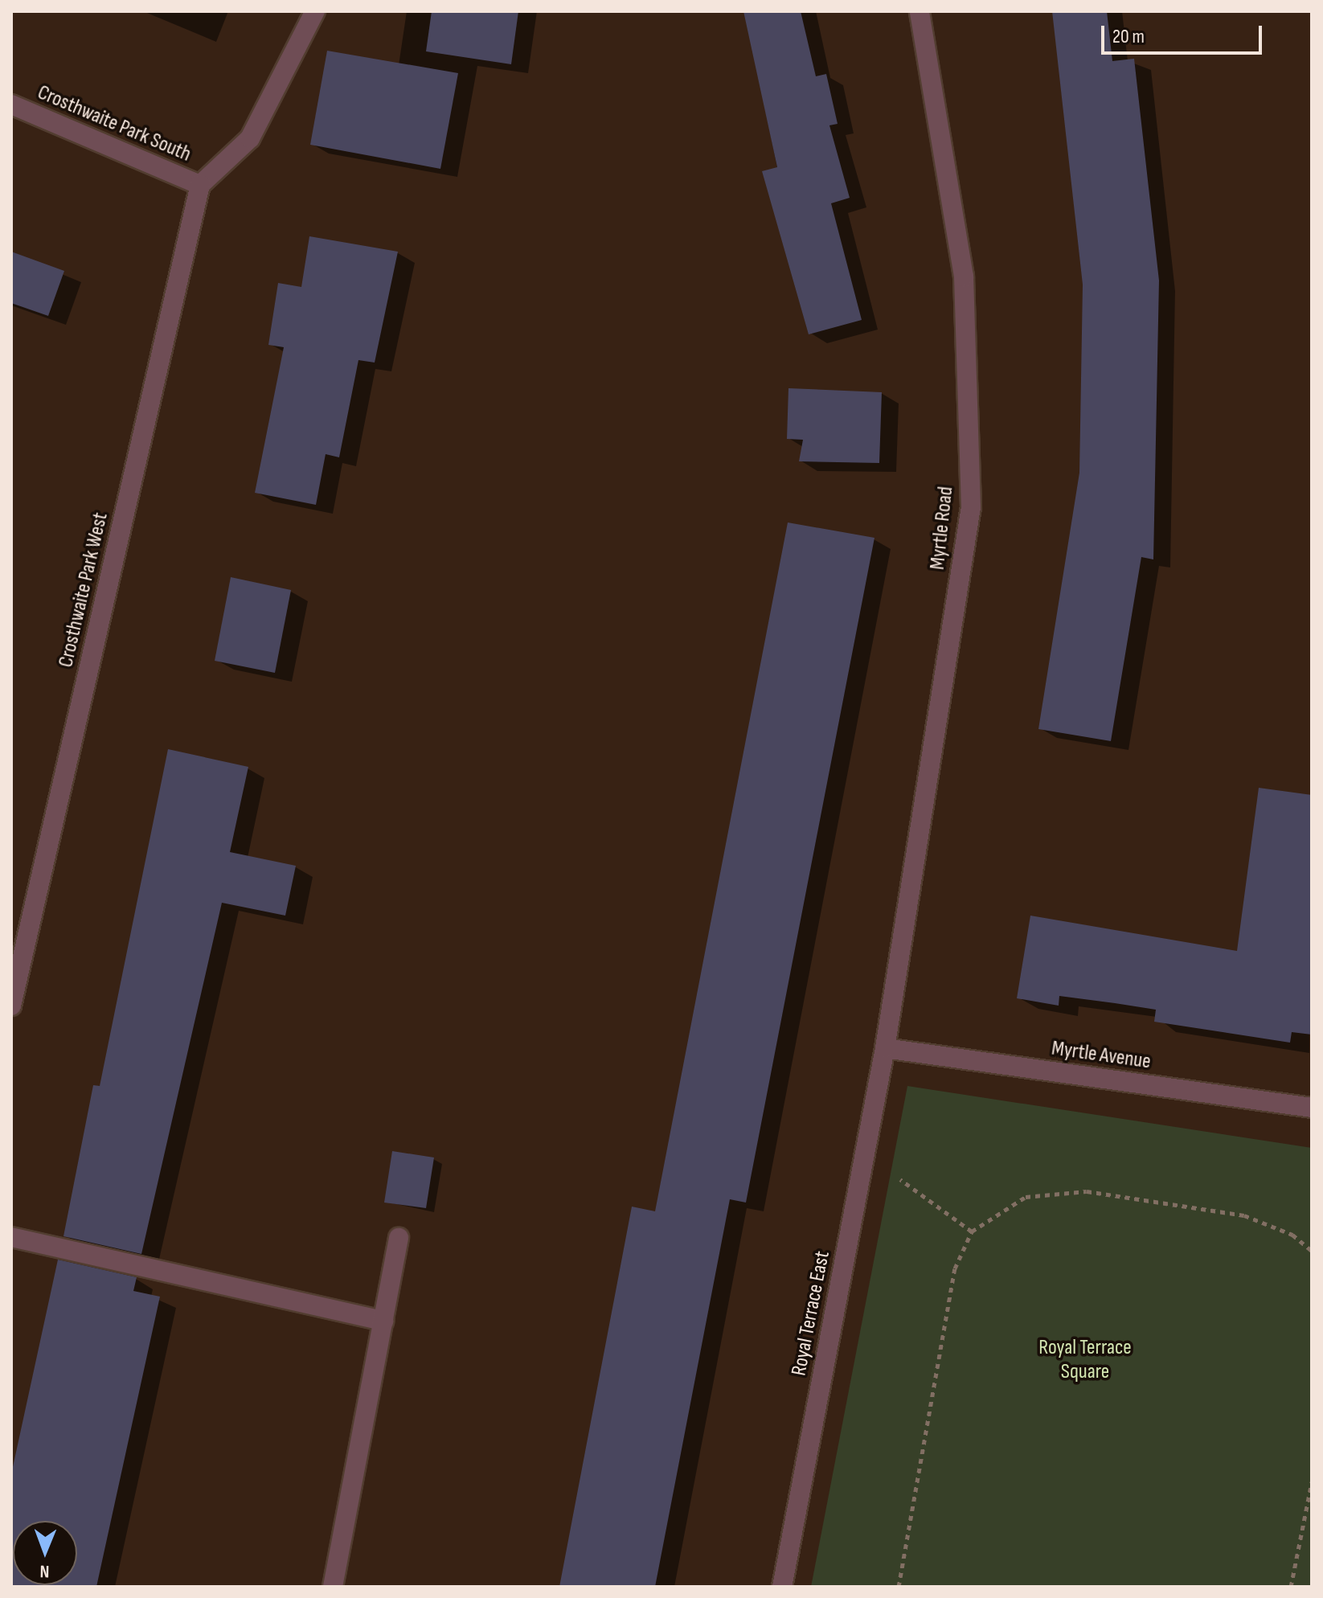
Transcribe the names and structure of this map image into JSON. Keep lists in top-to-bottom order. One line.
{"streets":{"street":["Crosthwaite Park South","Myrtle Road","Crosthwaite Park West","Myrtle Avenue","Royal Terrace East"]},"crossings":[["Crosthwaite Park South","Crosthwaite Park West"],["Myrtle Road","Myrtle Avenue"],["Myrtle Road","Royal Terrace East"],["Myrtle Avenue","Royal Terrace East"]],"parks":["Royal Terrace Square"],"scale_bar":"20 m","north":"bottom"}
